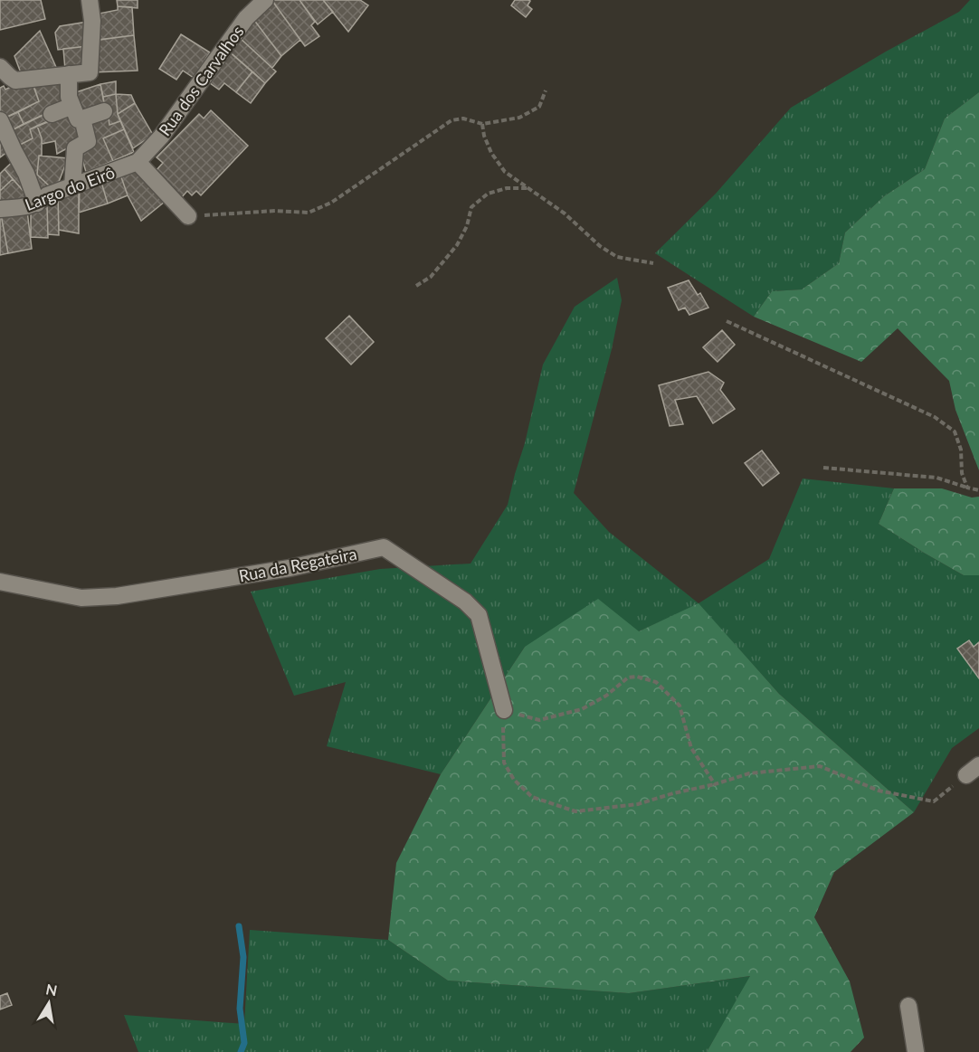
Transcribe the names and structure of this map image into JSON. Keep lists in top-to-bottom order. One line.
{"streets":{"street":["Rua dos Carvalhos","Largo do Eirô","Rua da Regateira"]},"crossings":[["Rua dos Carvalhos","Largo do Eirô"]],"north":"top"}
